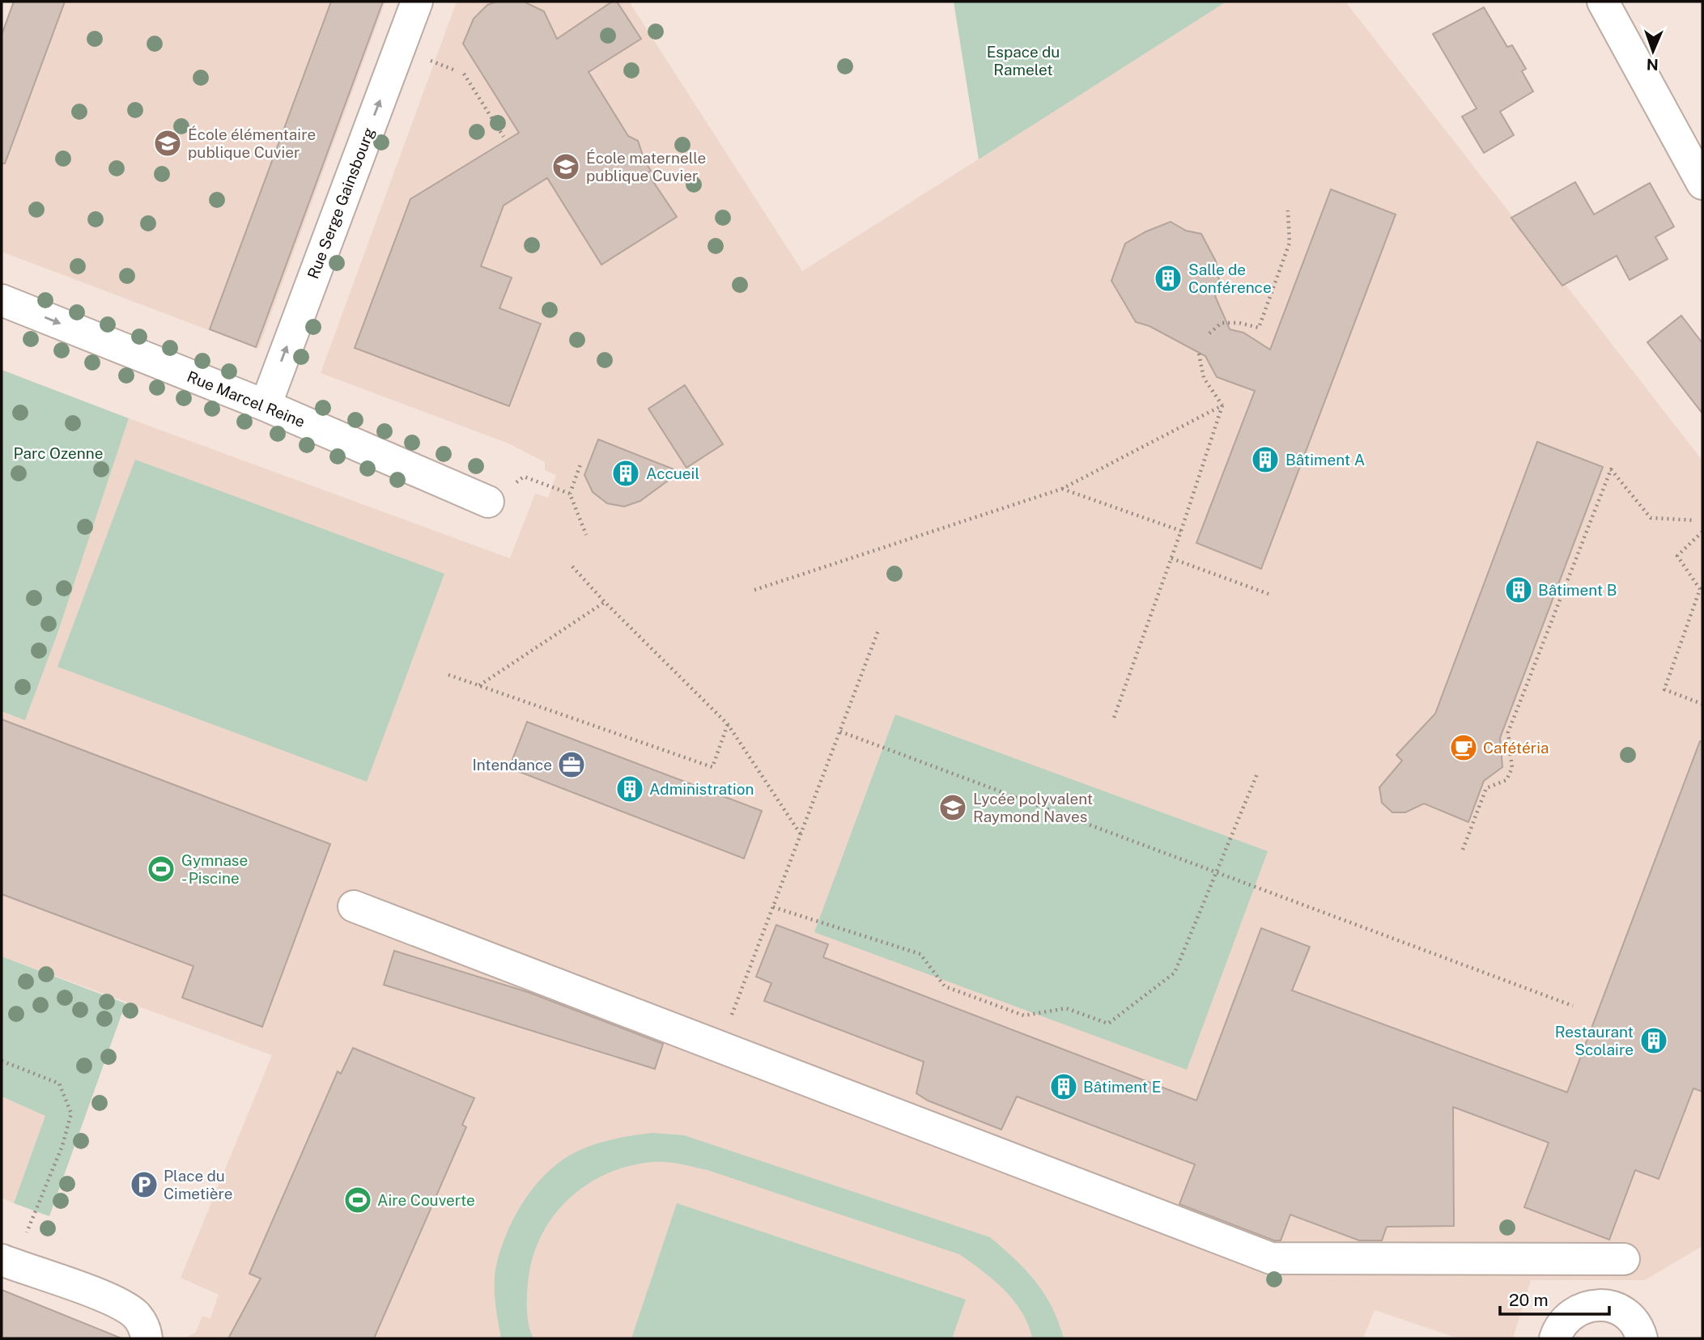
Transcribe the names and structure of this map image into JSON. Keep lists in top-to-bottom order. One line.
{"streets":{"street":["Rue Serge Gainsbourg","Rue Marcel Reine"]},"crossings":[["Rue Serge Gainsbourg","Rue Marcel Reine"]],"one_way":["Rue Serge Gainsbourg","Rue Marcel Reine"],"parks":["Espace du Ramelet","Parc Ozenne"],"places":{"school or university":["École élémentaire publique Cuvier","École maternelle publique Cuvier","Lycée polyvalent Raymond Naves"],"building":["Salle de Conférence","Bâtiment A","Accueil","Bâtiment B","Administration","Restaurant Scolaire","Bâtiment E"],"cafe":["Cafétéria"],"office":["Intendance"],"sports":["Gymnase - Piscine","Aire Couverte"],"parking":["Place du Cimetière"]},"scale_bar":"20 m","north":"bottom"}
